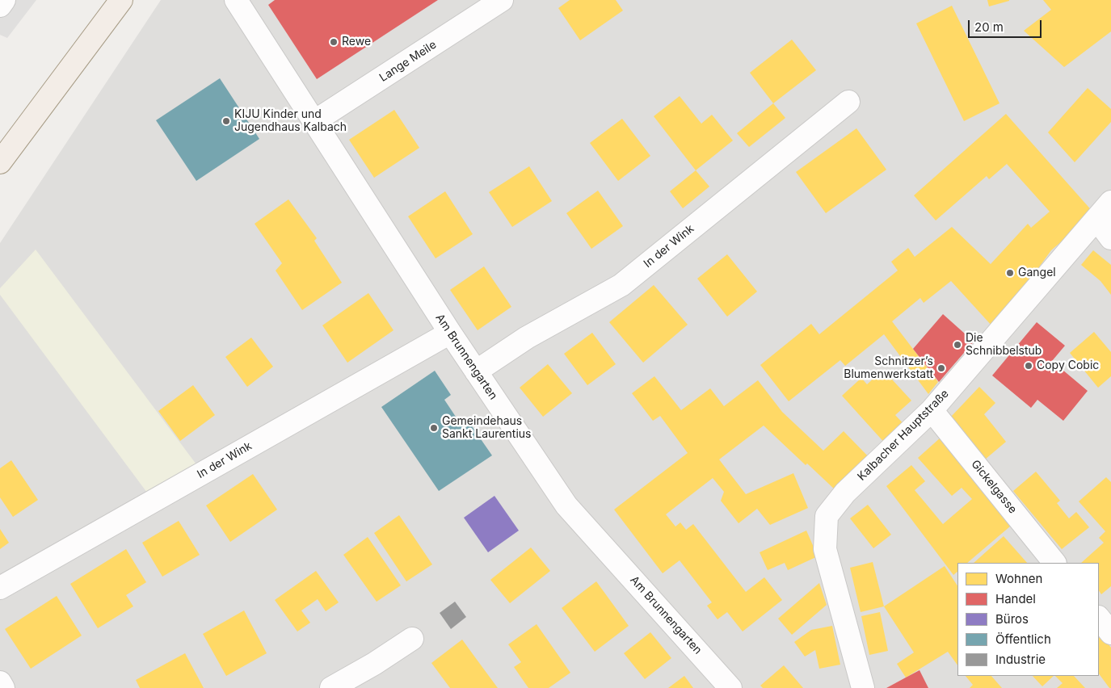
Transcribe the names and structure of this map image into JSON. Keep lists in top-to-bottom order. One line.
{"streets":{"street":["Lange Meile","In der Wink","Am Brunnengarten","Kalbacher Hauptstraße","Gickelgasse"]},"crossings":[["Lange Meile","Am Brunnengarten"],["In der Wink","Am Brunnengarten"],["Kalbacher Hauptstraße","Gickelgasse"]],"places":["Rewe","KIJU Kinder und Jugendhaus Kalbach","Gangel","Die Schnibbelstub","Copy Cobic","Schnitzer’s Blumenwerkstatt","Gemeindehaus Sankt Laurentius"],"legend":["Wohnen","Handel","Büros","Öffentlich","Industrie"],"scale_bar":"20 m"}
